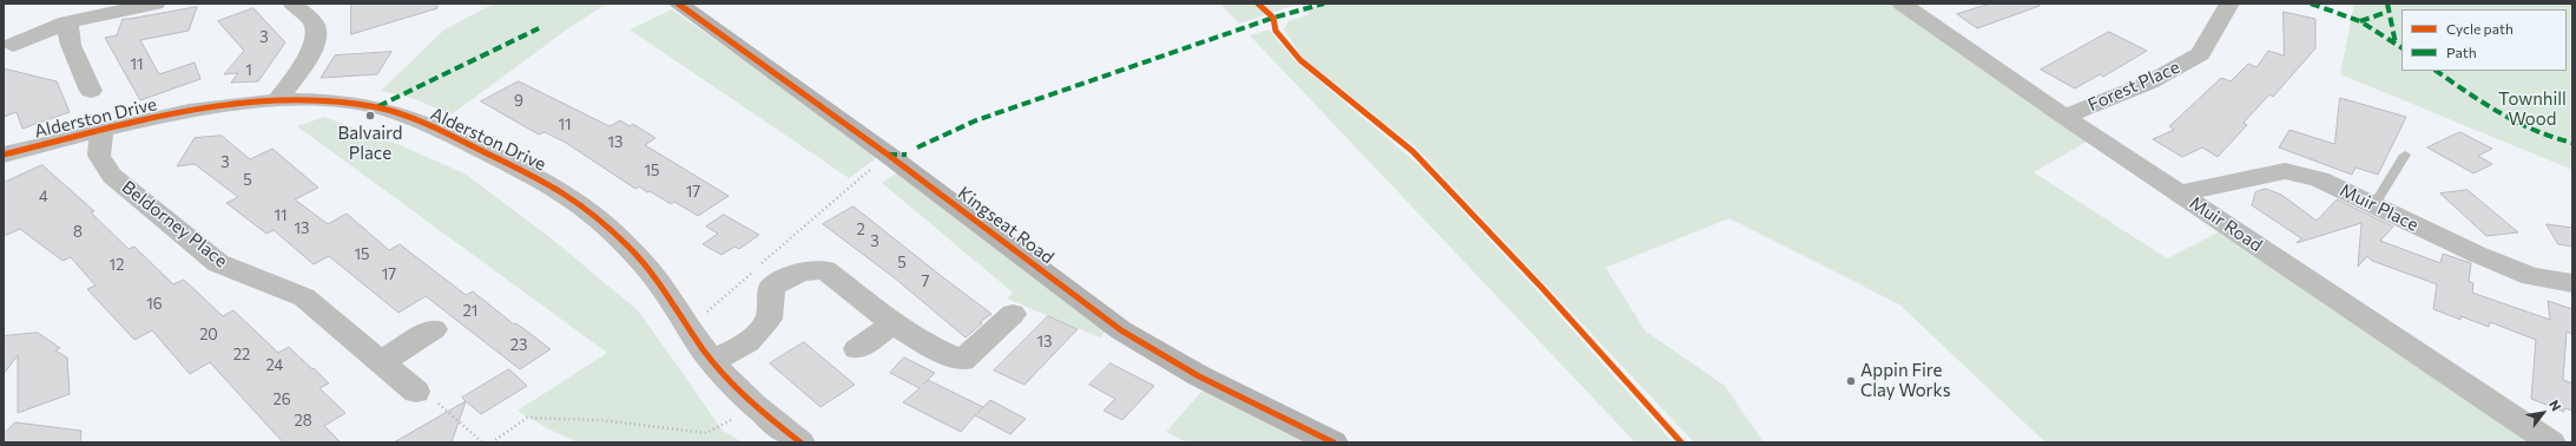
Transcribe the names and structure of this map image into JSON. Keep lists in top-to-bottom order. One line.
{"streets":{"street":["Forest Place","Alderston Drive","Muir Place","Beldorney Place","Muir Road","Kingseat Road"]},"crossings":[["Forest Place","Muir Road"],["Alderston Drive","Beldorney Place"],["Muir Place","Muir Road"]],"parks":["Townhill Wood"],"places":["Balvaird Place","Appin Fire Clay Works"],"house_numbers":["3","11","1","9","11","13","3","15","5","17","4","11","13","2","8","3","15","5","12","17","7","16","21","20","13","23","22","24","26","28"],"legend":["Cycle path","Path"],"north":"top right"}
